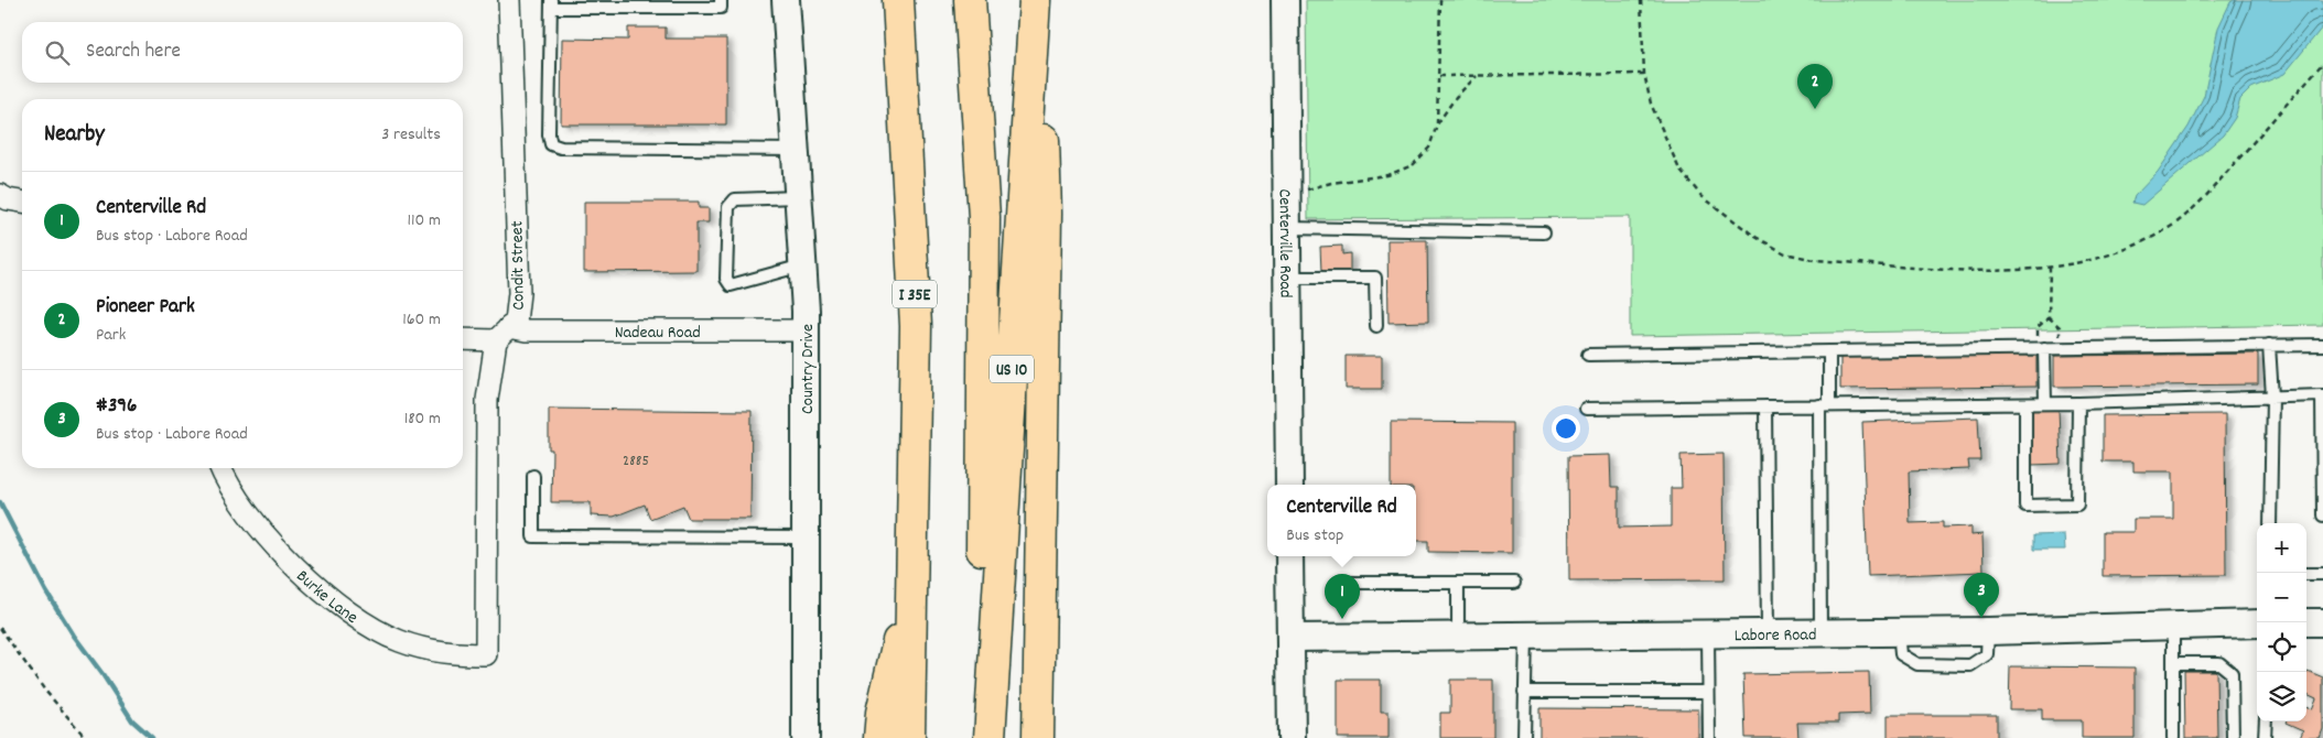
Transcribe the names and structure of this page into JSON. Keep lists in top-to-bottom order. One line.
{"streets":{"highway":["I 35E","US 10"],"street":["Centerville Road","Condit Street","Nadeau Road","Country Drive","Burke Lane","Labore Road"]},"crossings":[["Condit Street","Nadeau Road"],["Condit Street","Burke Lane"],["Nadeau Road","Country Drive"]],"house_numbers":["2885"],"page":{"search":"Search here","pins":["2","3","1"],"heading":["Nearby","3 results"],"list":[{"mark":"1","name":"Centerville Rd","note":"Bus stop · Labore Road","value":"110 m"},{"mark":"2","name":"Pioneer Park","note":"Park","value":"160 m"},{"mark":"3","name":"#396","note":"Bus stop · Labore Road","value":"180 m"}],"popup":["Centerville Rd","Bus stop"],"map_buttons":["+","−"]}}
